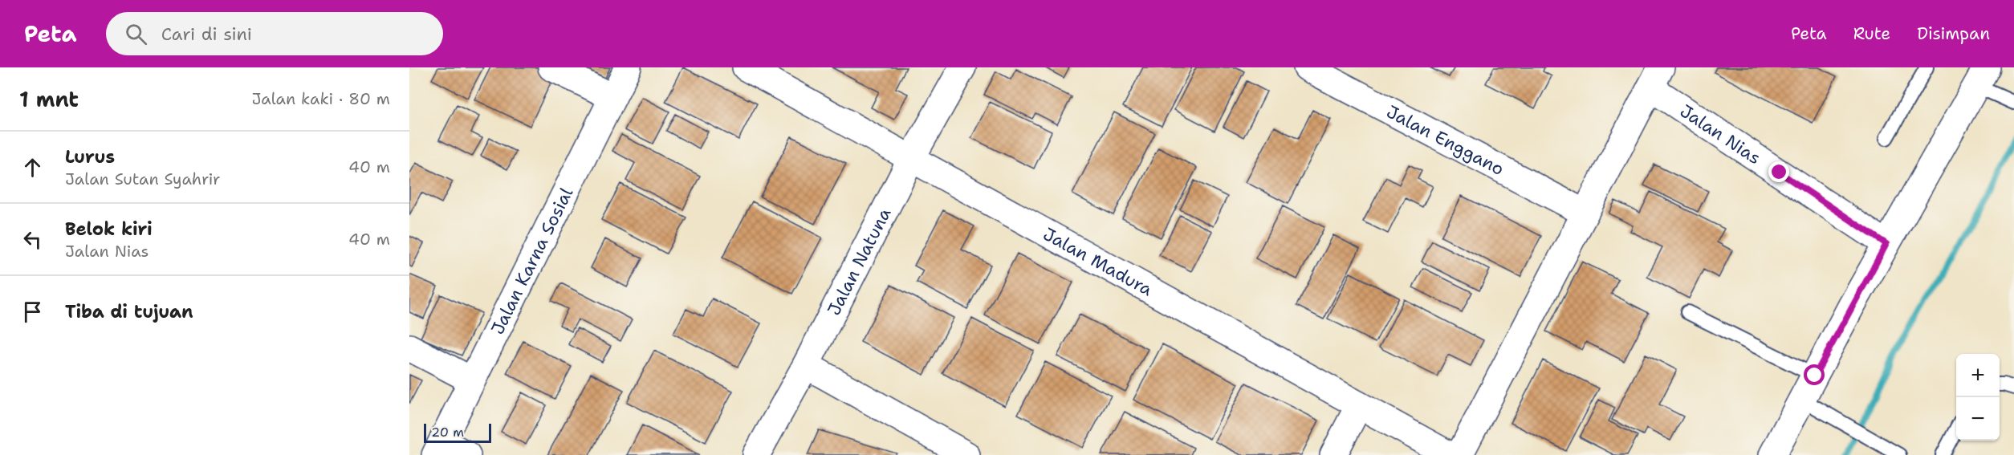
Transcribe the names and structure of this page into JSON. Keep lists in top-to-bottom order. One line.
{"streets":{"street":["Jalan Nias","Jalan Enggano","Jalan Natuna","Jalan Karna Sosial","Jalan Madura"]},"crossings":[["Jalan Natuna","Jalan Madura"]],"scale_bar":"20 m","page":{"header":"Peta","search":"Cari di sini","nav":["Peta","Rute","Disimpan"],"heading":["1 mnt","Jalan kaki · 80 m"],"list":[["Lurus","Jalan Sutan Syahrir","40 m"],["Belok kiri","Jalan Nias","40 m"],"Tiba di tujuan"],"map_buttons":["+","−"],"scale":"20 m"}}
